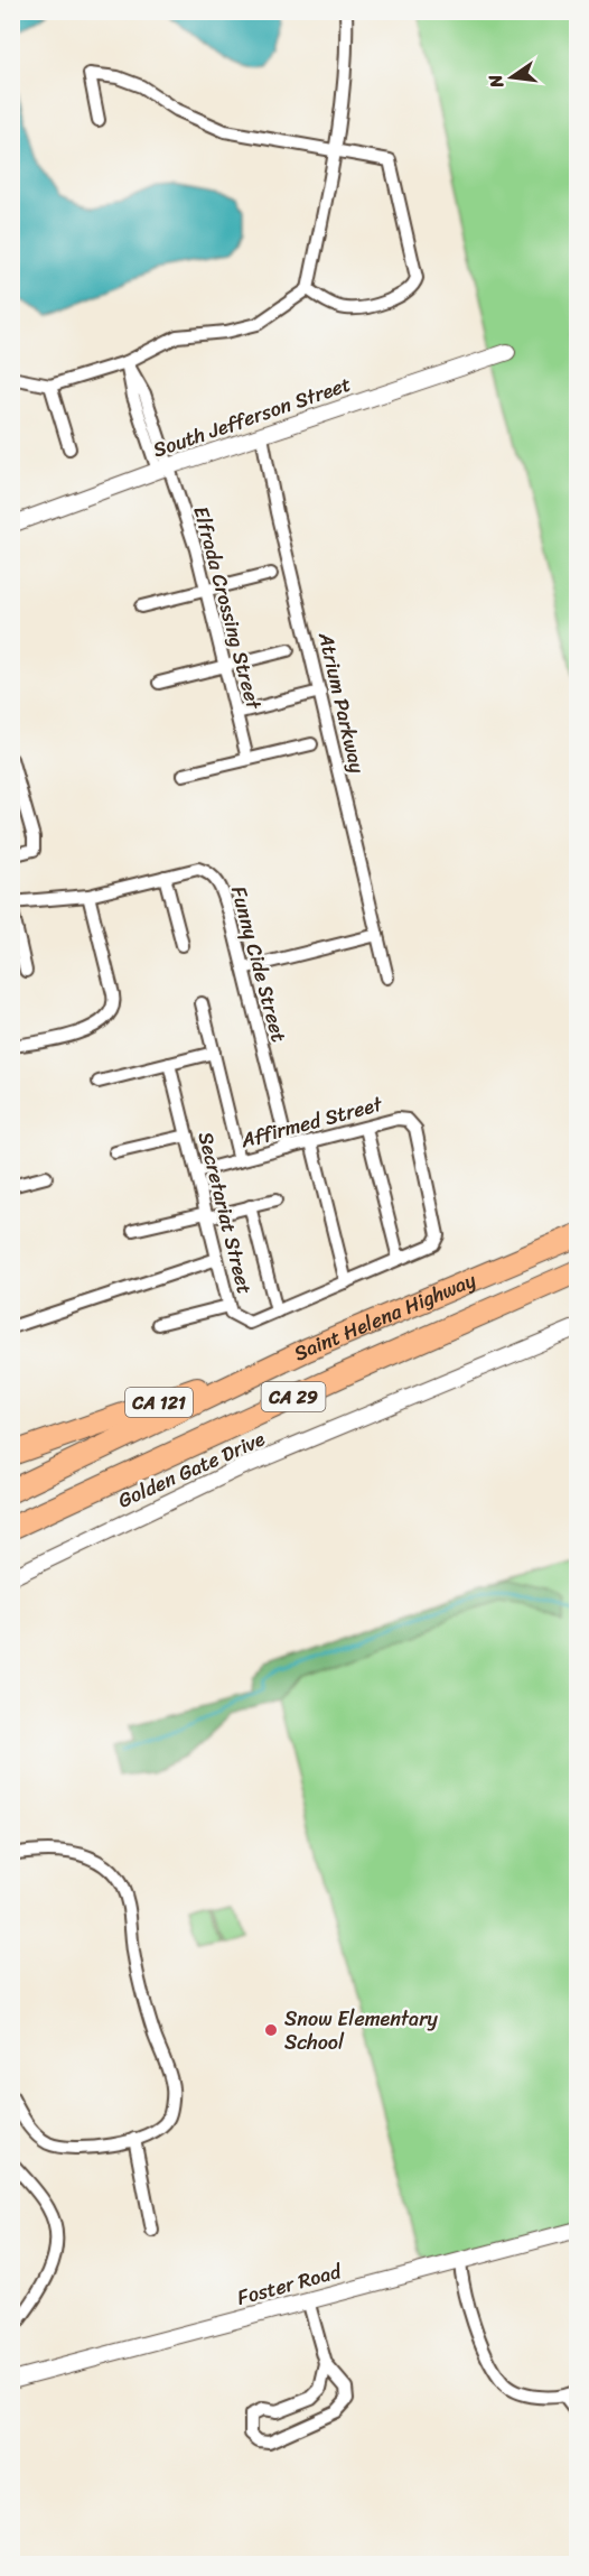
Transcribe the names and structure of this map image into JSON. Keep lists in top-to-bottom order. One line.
{"streets":{"highway":["Saint Helena Highway","CA 29","CA 121"],"street":["South Jefferson Street","Elfrada Crossing Street","Atrium Parkway","Funny Cide Street","Affirmed Street","Secretariat Street","Golden Gate Drive","Foster Road"]},"crossings":[["South Jefferson Street","Elfrada Crossing Street"],["South Jefferson Street","Atrium Parkway"],["Funny Cide Street","Affirmed Street"],["Affirmed Street","Secretariat Street"],["Saint Helena Highway","CA 121"]],"places":["Snow Elementary School"],"north":"left"}
